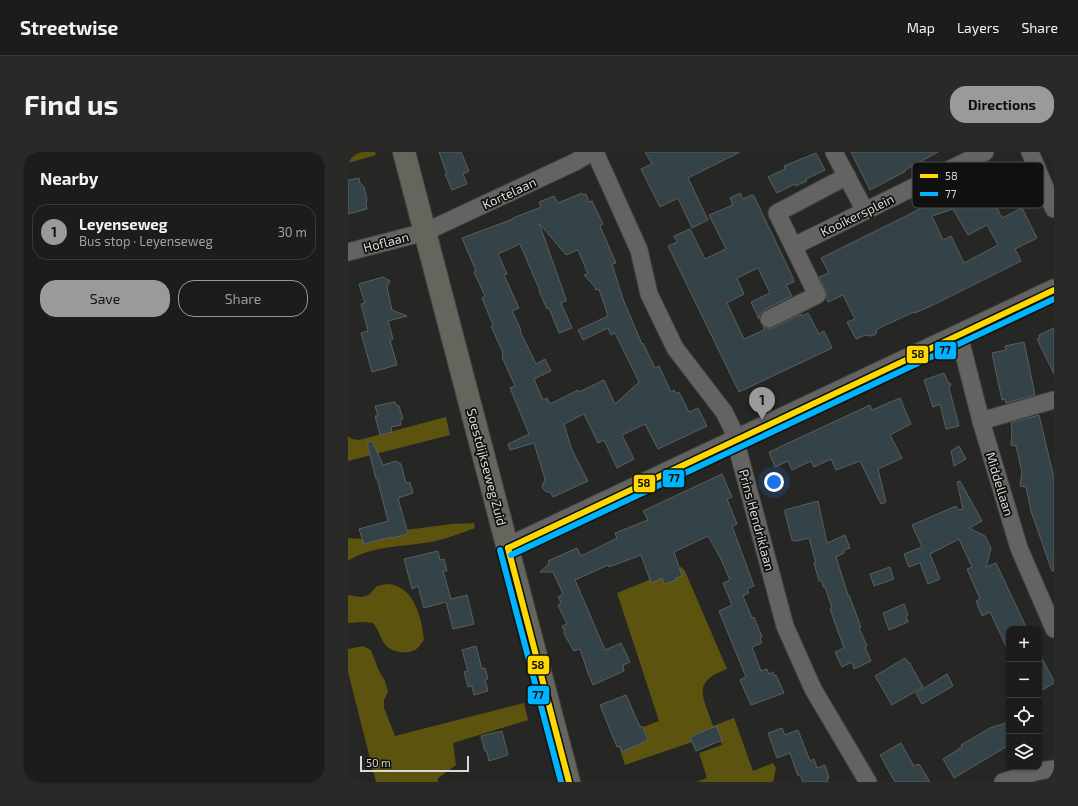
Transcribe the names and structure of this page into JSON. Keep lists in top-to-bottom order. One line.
{"streets":{"main road":["Soestdijkseweg Zuid"],"street":["Kortelaan","Kooikersplein","Hoflaan","Middellaan","Prins Hendriklaan"]},"crossings":[["Kortelaan","Hoflaan"],["Kortelaan","Soestdijkseweg Zuid"],["Hoflaan","Soestdijkseweg Zuid"]],"lines":["transit line 58","transit line 77"],"legend":["58","77"],"scale_bar":"50 m","page":{"header":"Streetwise","nav":["Map","Layers","Share"],"buttons":["Directions",["Save","Share"]],"title":"Find us","heading":"Nearby","list":[{"mark":"1","name":"Leyenseweg","note":"Bus stop · Leyenseweg","value":"30 m"}],"pins":"1","map_buttons":["+","−"],"scale":"50 m"}}
